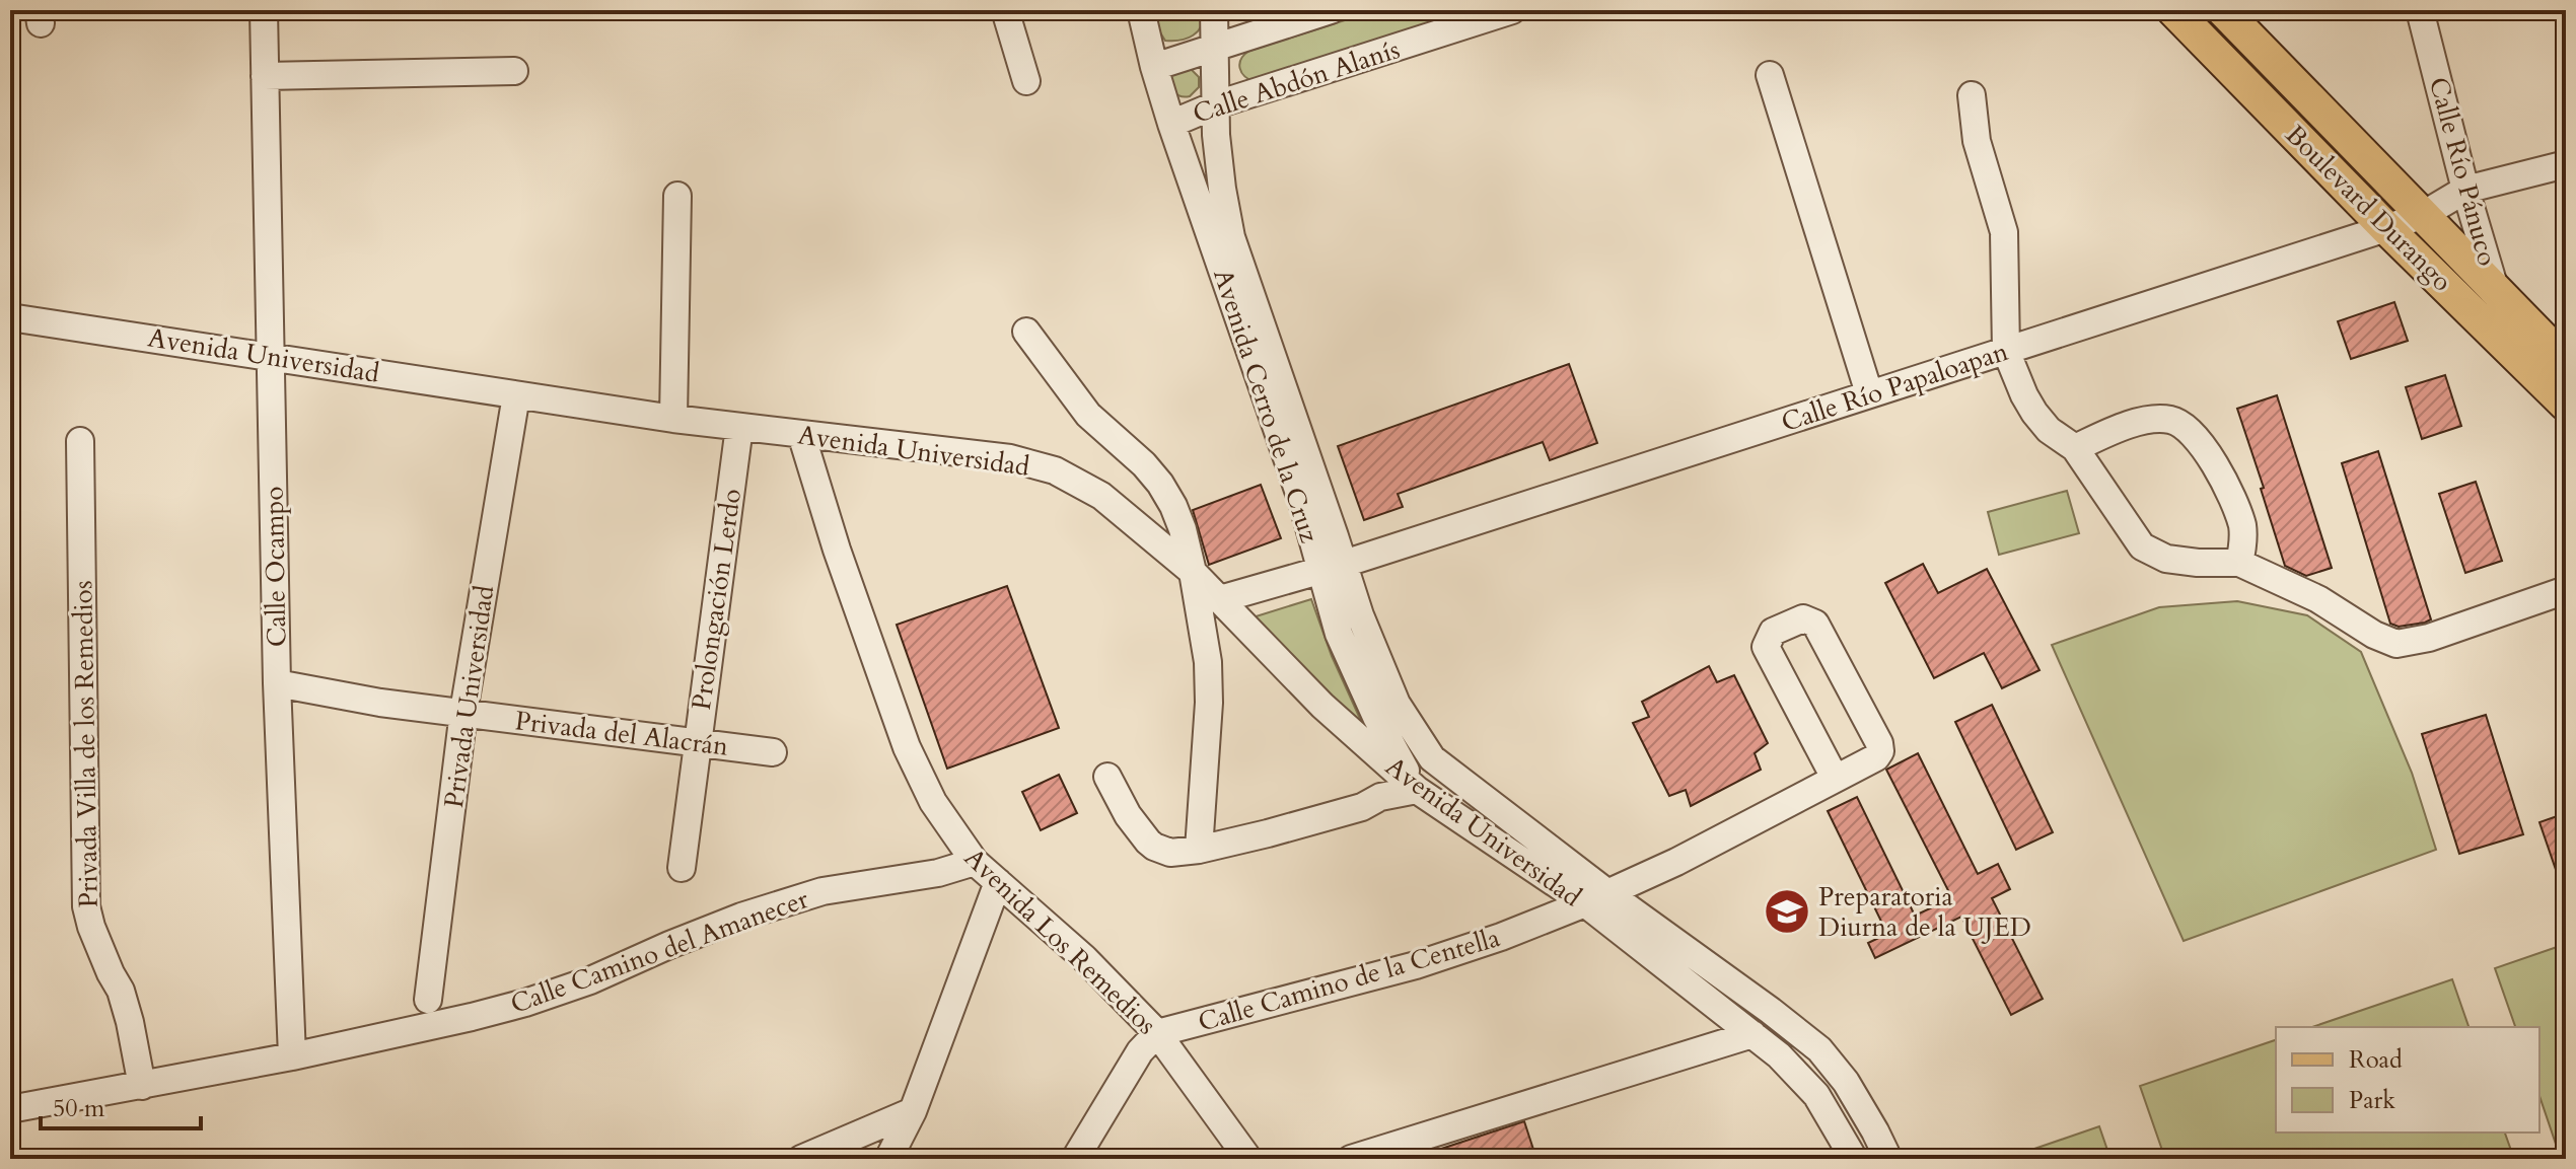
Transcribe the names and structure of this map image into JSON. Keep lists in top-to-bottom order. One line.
{"streets":{"main road":["Boulevard Durango"],"street":["Calle Abdón Alanís","Calle Río Pánuco","Avenida Universidad","Calle Río Papaloapan","Avenida Cerro de la Cruz","Calle Ocampo","Prolongación Lerdo","Privada Universidad","Privada del Alacrán","Privada Villa de los Remedios","Avenida Los Remedios","Calle Camino del Amanecer","Calle Camino de la Centella"]},"crossings":[["Calle Abdón Alanís","Avenida Cerro de la Cruz"],["Calle Río Pánuco","Boulevard Durango"],["Calle Río Pánuco","Calle Río Papaloapan"],["Boulevard Durango","Calle Río Papaloapan"],["Avenida Universidad","Calle Río Papaloapan"],["Avenida Universidad","Avenida Cerro de la Cruz"],["Avenida Universidad","Calle Ocampo"],["Avenida Universidad","Prolongación Lerdo"],["Avenida Universidad","Privada Universidad"],["Avenida Universidad","Avenida Los Remedios"],["Avenida Universidad","Calle Camino de la Centella"],["Calle Río Papaloapan","Avenida Cerro de la Cruz"],["Calle Ocampo","Privada del Alacrán"],["Calle Ocampo","Calle Camino del Amanecer"],["Prolongación Lerdo","Privada del Alacrán"],["Privada Universidad","Privada del Alacrán"],["Privada Villa de los Remedios","Calle Camino del Amanecer"],["Avenida Los Remedios","Calle Camino del Amanecer"],["Avenida Los Remedios","Calle Camino de la Centella"]],"places":{"school or university":["Preparatoria Diurna de la UJED"]},"legend":["Road","Park"],"scale_bar":"50 m"}
